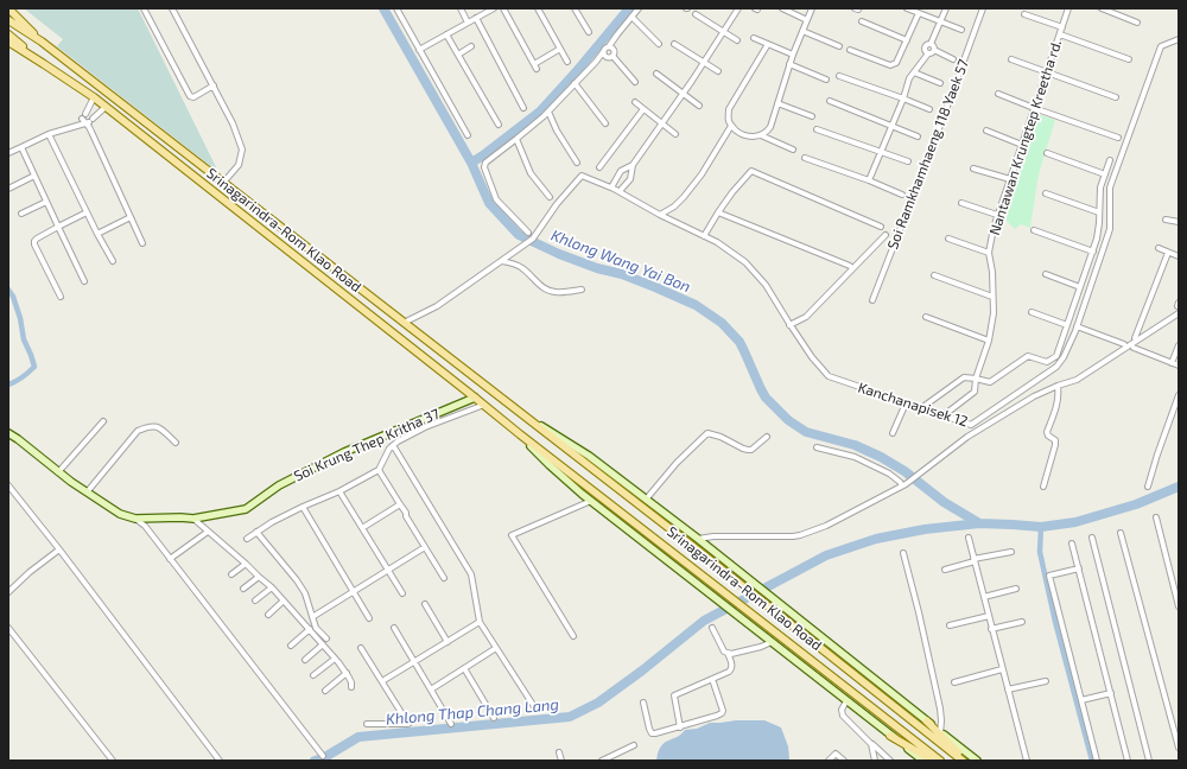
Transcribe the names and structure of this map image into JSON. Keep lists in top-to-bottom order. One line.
{"streets":{"main road":["Srinagarindra-Rom Klao Road","Soi Krung Thep Kritha 37"],"street":["Nantawan Krungtep Kreetha rd.","Soi Ramkhamhaeng 118 Yaek 57","Kanchanapisek 12"]},"crossings":[["Nantawan Krungtep Kreetha rd.","Kanchanapisek 12"],["Srinagarindra-Rom Klao Road","Soi Krung Thep Kritha 37"]],"water":["Khlong Wang Yai Bon","Khlong Thap Chang Lang"]}
